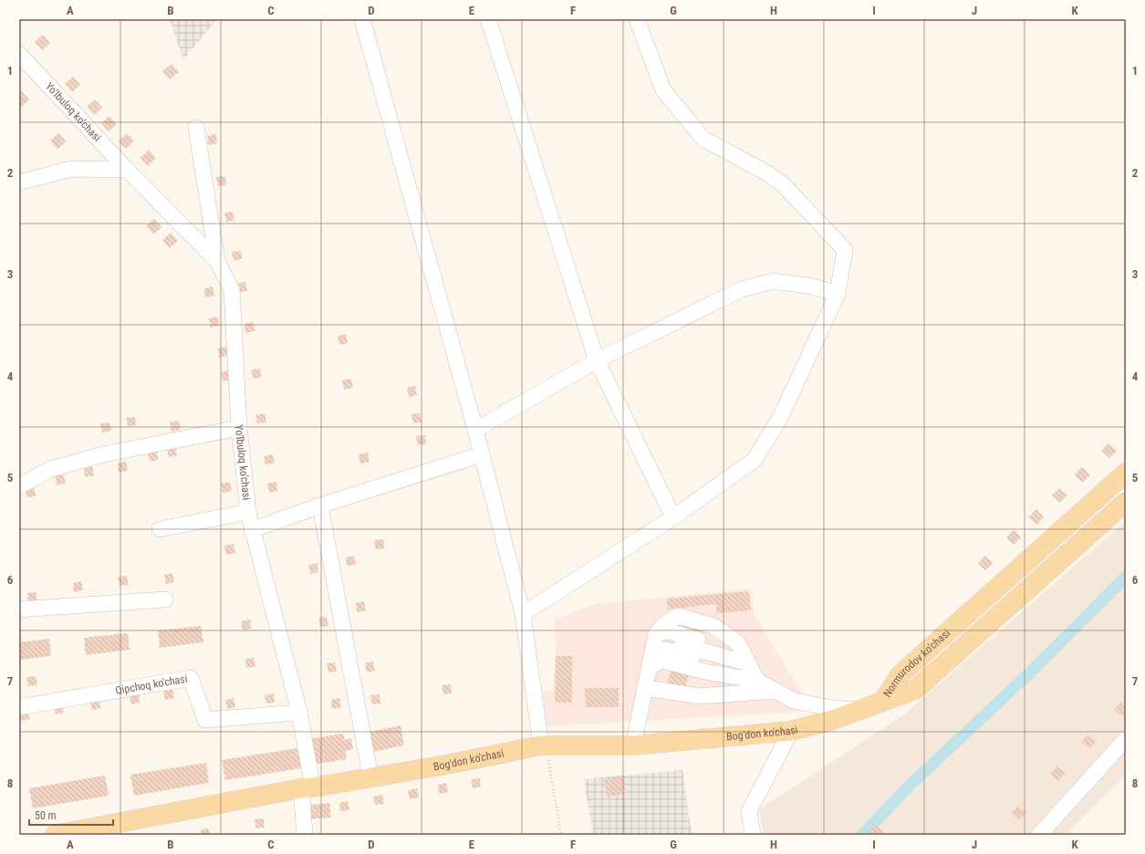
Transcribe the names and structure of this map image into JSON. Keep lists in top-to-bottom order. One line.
{"streets":{"main road":["Normurodov ko'chasi","Bog'don ko'chasi"],"street":["Yo'lbuloq ko'chasi","Qipchoq ko'chasi"]},"crossings":[["Yo'lbuloq ko'chasi","Qipchoq ko'chasi"],["Yo'lbuloq ko'chasi","Bog'don ko'chasi"],["Normurodov ko'chasi","Bog'don ko'chasi"]],"scale_bar":"50 m","grid":{"columns":["A","B","C","D","E","F","G","H","I","J","K"],"rows":["1","2","3","4","5","6","7","8"]}}
